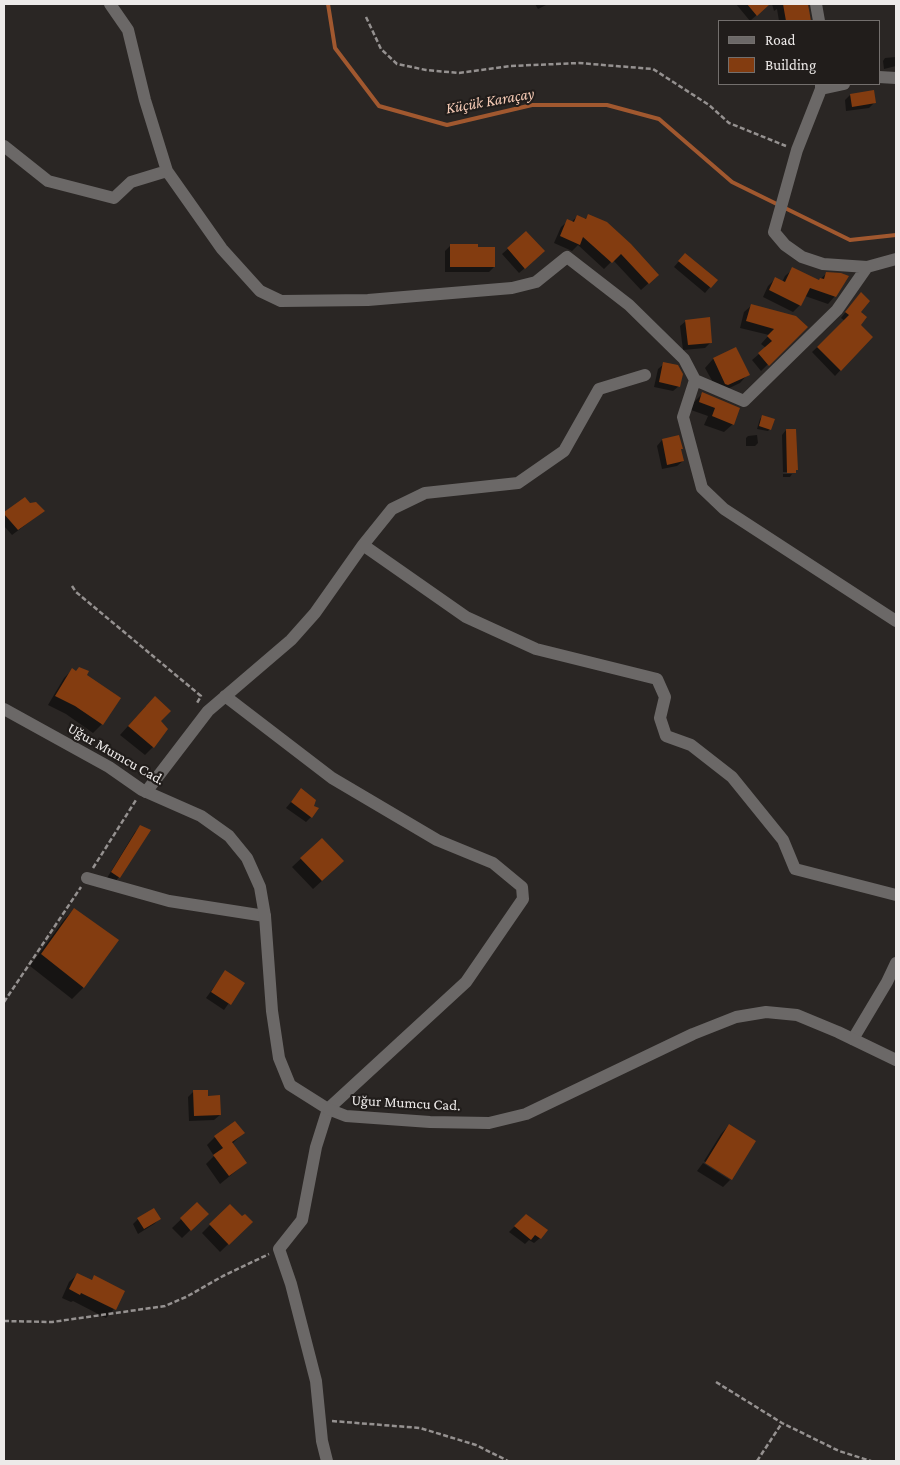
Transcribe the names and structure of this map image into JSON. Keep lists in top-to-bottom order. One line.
{"streets":{"street":["Uğur Mumcu Cad."]},"water":["Küçük Karaçay"],"legend":["Road","Building"]}
